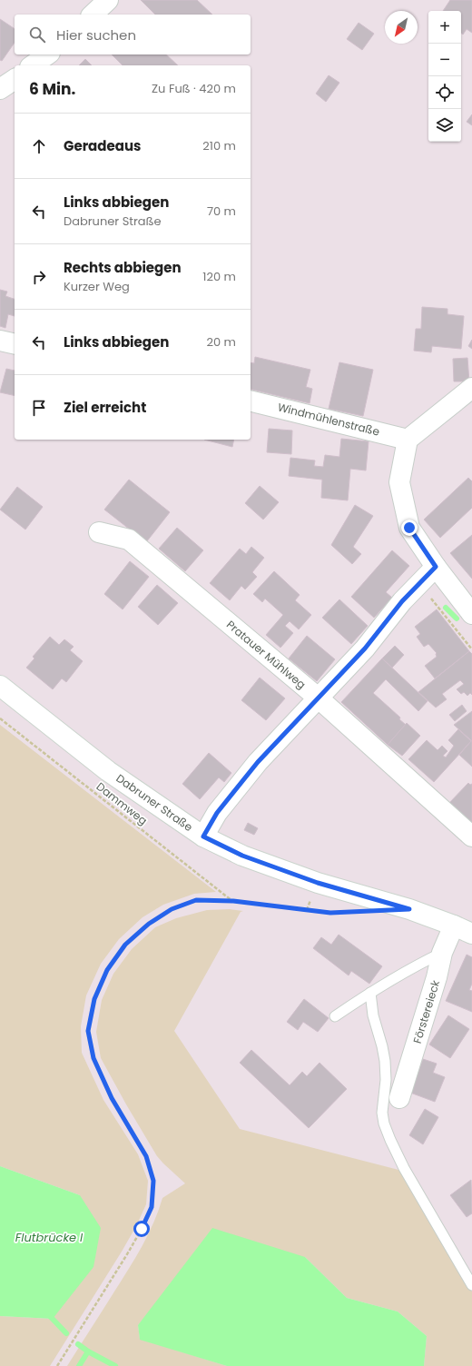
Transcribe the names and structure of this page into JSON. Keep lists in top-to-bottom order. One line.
{"streets":{"street":["Windmühlenstraße","Pratauer Mühlweg","Dabruner Straße","Förstereieck"],"path":["Dammweg"]},"crossings":[["Dabruner Straße","Förstereieck"]],"water":["Flutbrücke I"],"north":"bottom left","page":{"map_buttons":["+","−"],"search":"Hier suchen","heading":["6 Min.","Zu Fuß · 420 m"],"list":[["Geradeaus","210 m"],["Links abbiegen","Dabruner Straße","70 m"],["Rechts abbiegen","Kurzer Weg","120 m"],["Links abbiegen","20 m"],"Ziel erreicht"]}}
